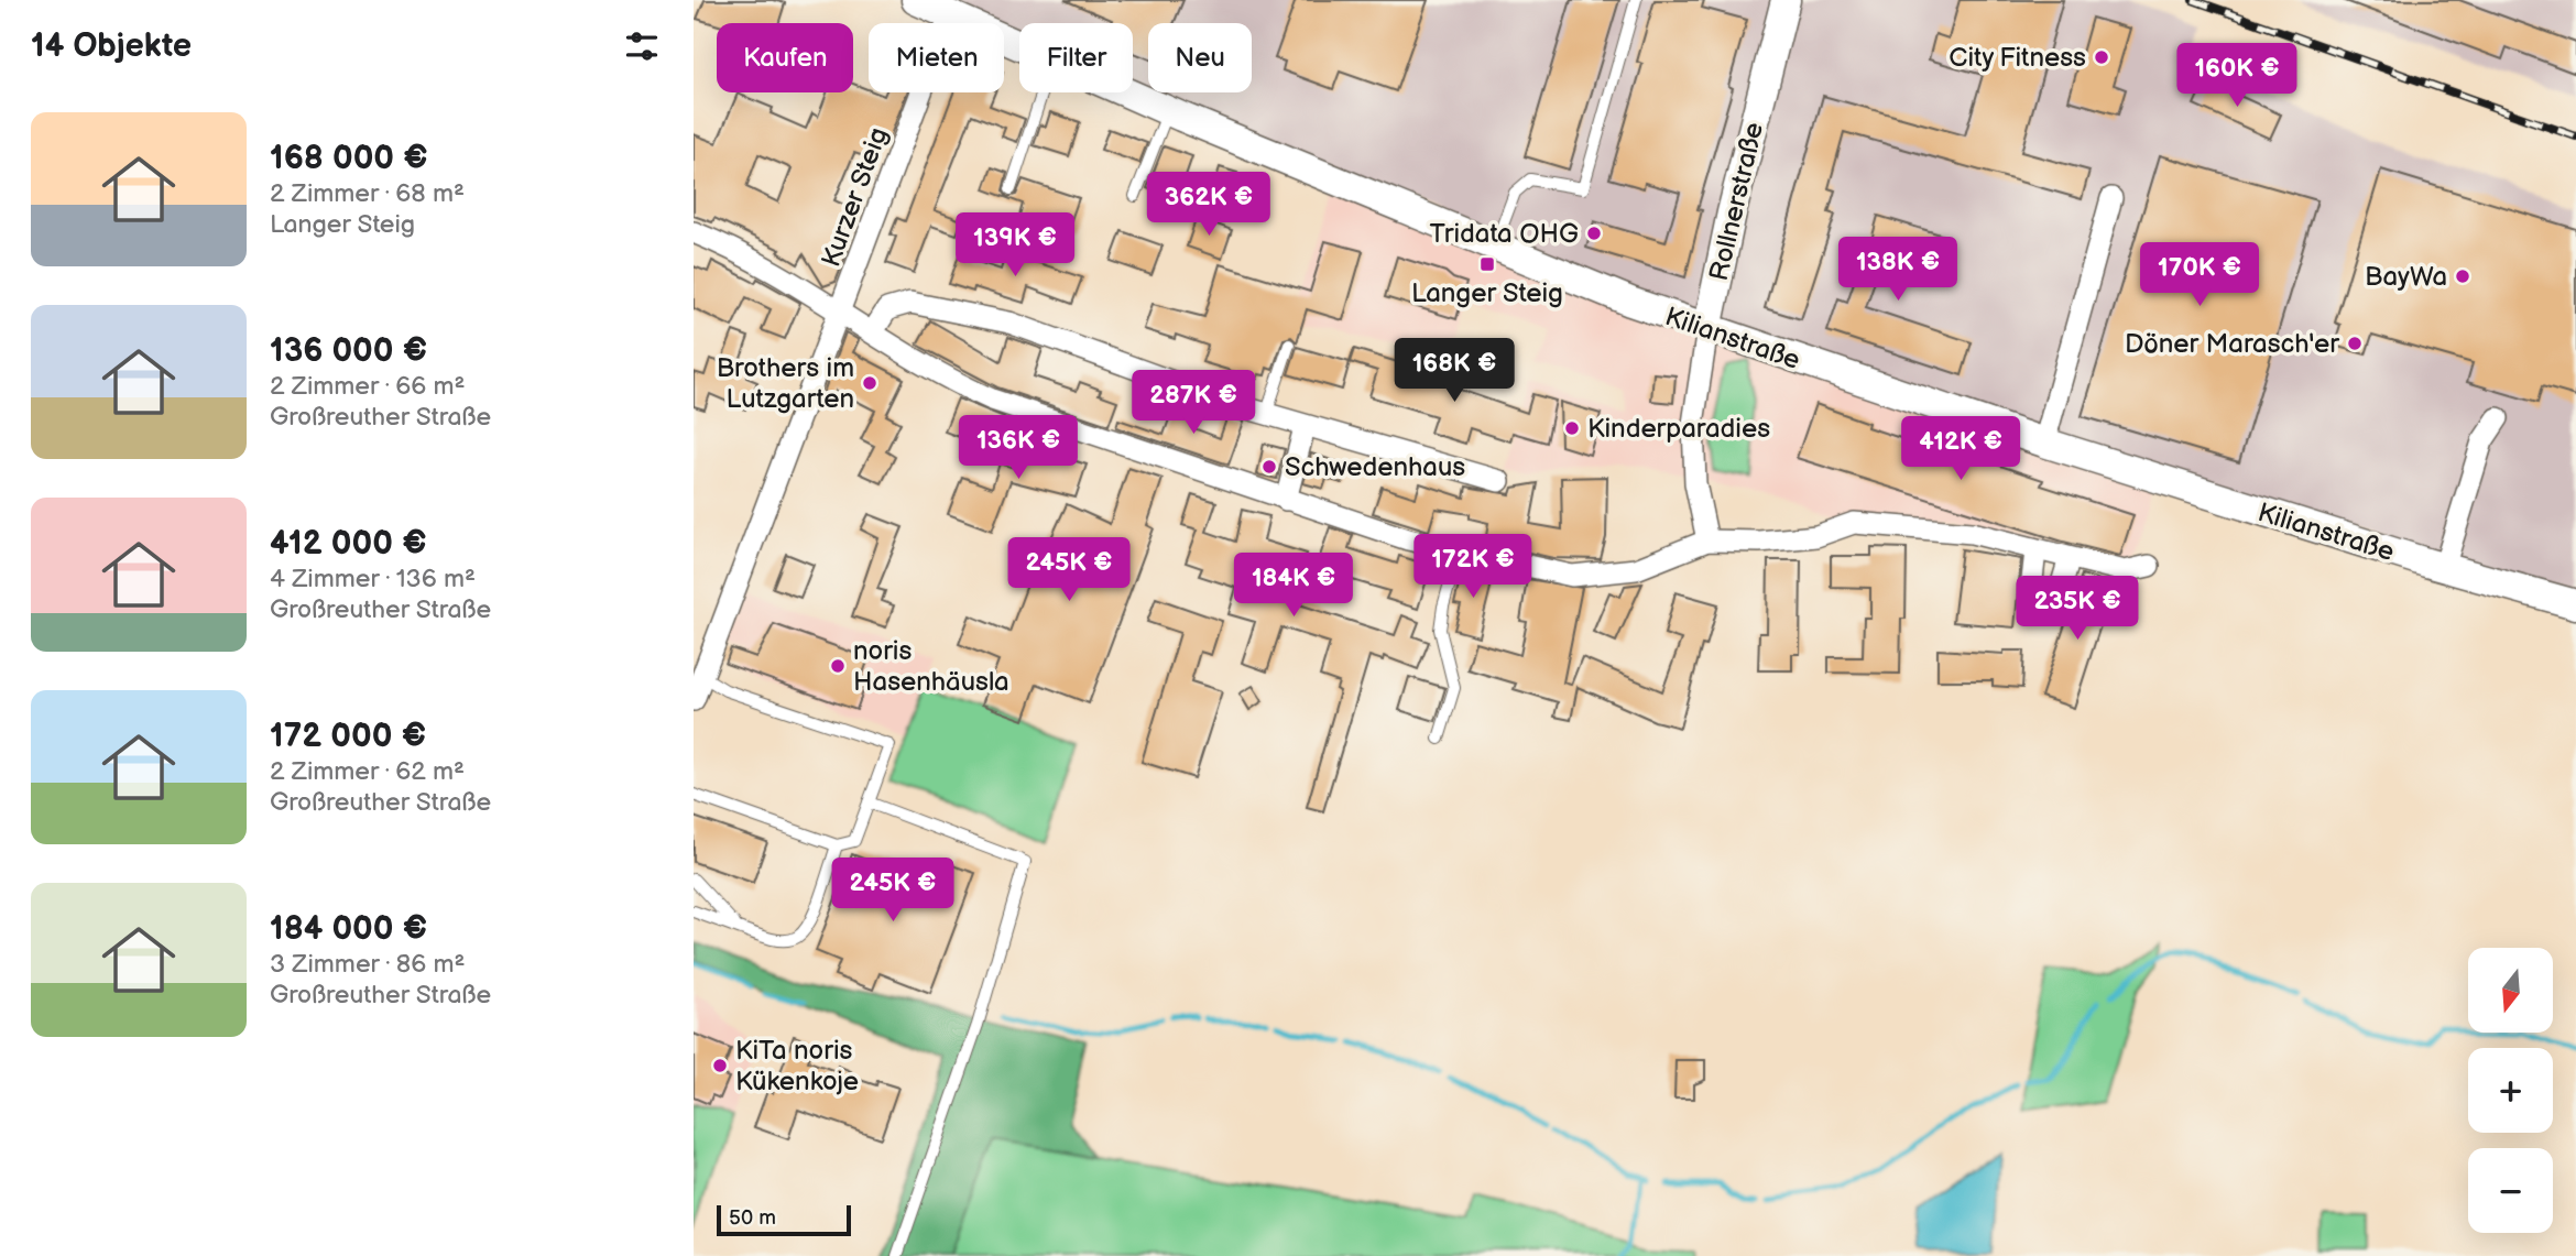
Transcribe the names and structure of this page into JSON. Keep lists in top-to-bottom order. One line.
{"streets":{"main road":["Rollnerstraße","Kilianstraße"],"street":["Kurzer Steig"]},"crossings":[["Kurzer Steig","Kilianstraße"],["Rollnerstraße","Kilianstraße"]],"places":{"other":["City Fitness","Tridata OHG","BayWa","Döner Marasch'er","Brothers im Lutzgarten","Kinderparadies","Schwedenhaus","noris Hasenhäusla","KiTa noris Kükenkoje"],"transit":["Langer Steig"]},"scale_bar":"50 m","north":"bottom","page":{"heading":"14 Objekte","chip":["Kaufen","Mieten","Filter","Neu"],"price":["160K €","362K €","139K €","138K €","170K €","168K €","287K €","136K €","412K €","172K €","245K €","184K €","235K €","245K €"],"list":[{"name":"168 000 €","note":"2 Zimmer · 68 m² · Langer Steig"},{"name":"136 000 €","note":"2 Zimmer · 66 m² · Großreuther Straße"},{"name":"412 000 €","note":"4 Zimmer · 136 m² · Großreuther Straße"},{"name":"172 000 €","note":"2 Zimmer · 62 m² · Großreuther Straße"},{"name":"184 000 €","note":"3 Zimmer · 86 m² · Großreuther Straße"}],"map_buttons":["+","−"],"scale":"50 m"}}
